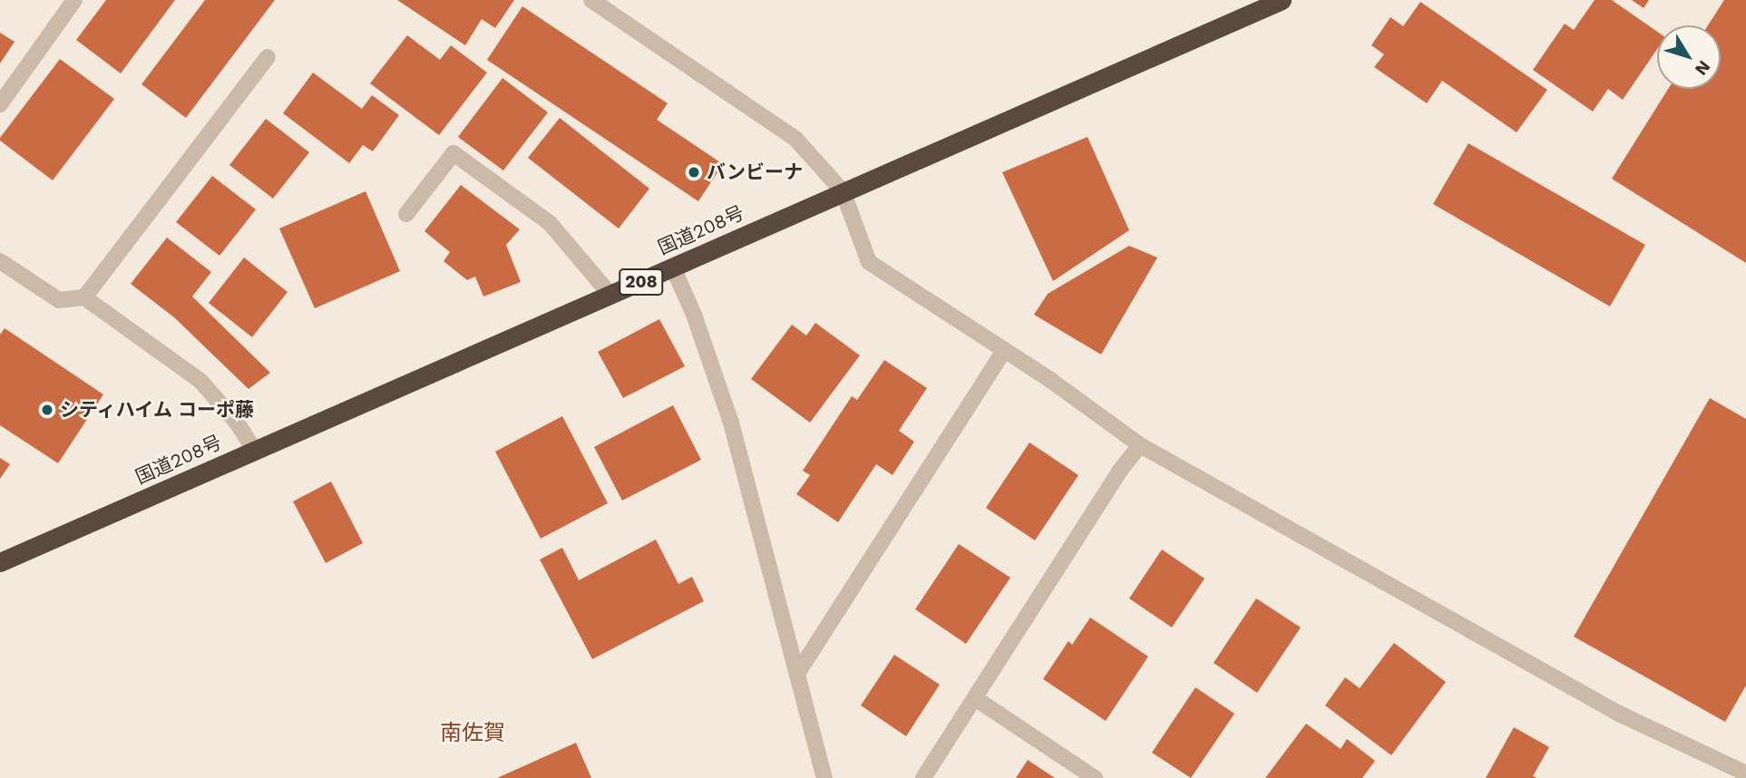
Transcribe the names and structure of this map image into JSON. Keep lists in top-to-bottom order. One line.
{"streets":{"highway":["国道208号","208"]},"districts":["南佐賀"],"places":["バンビーナ","シティハイム コーポ藤"],"north":"bottom right"}
